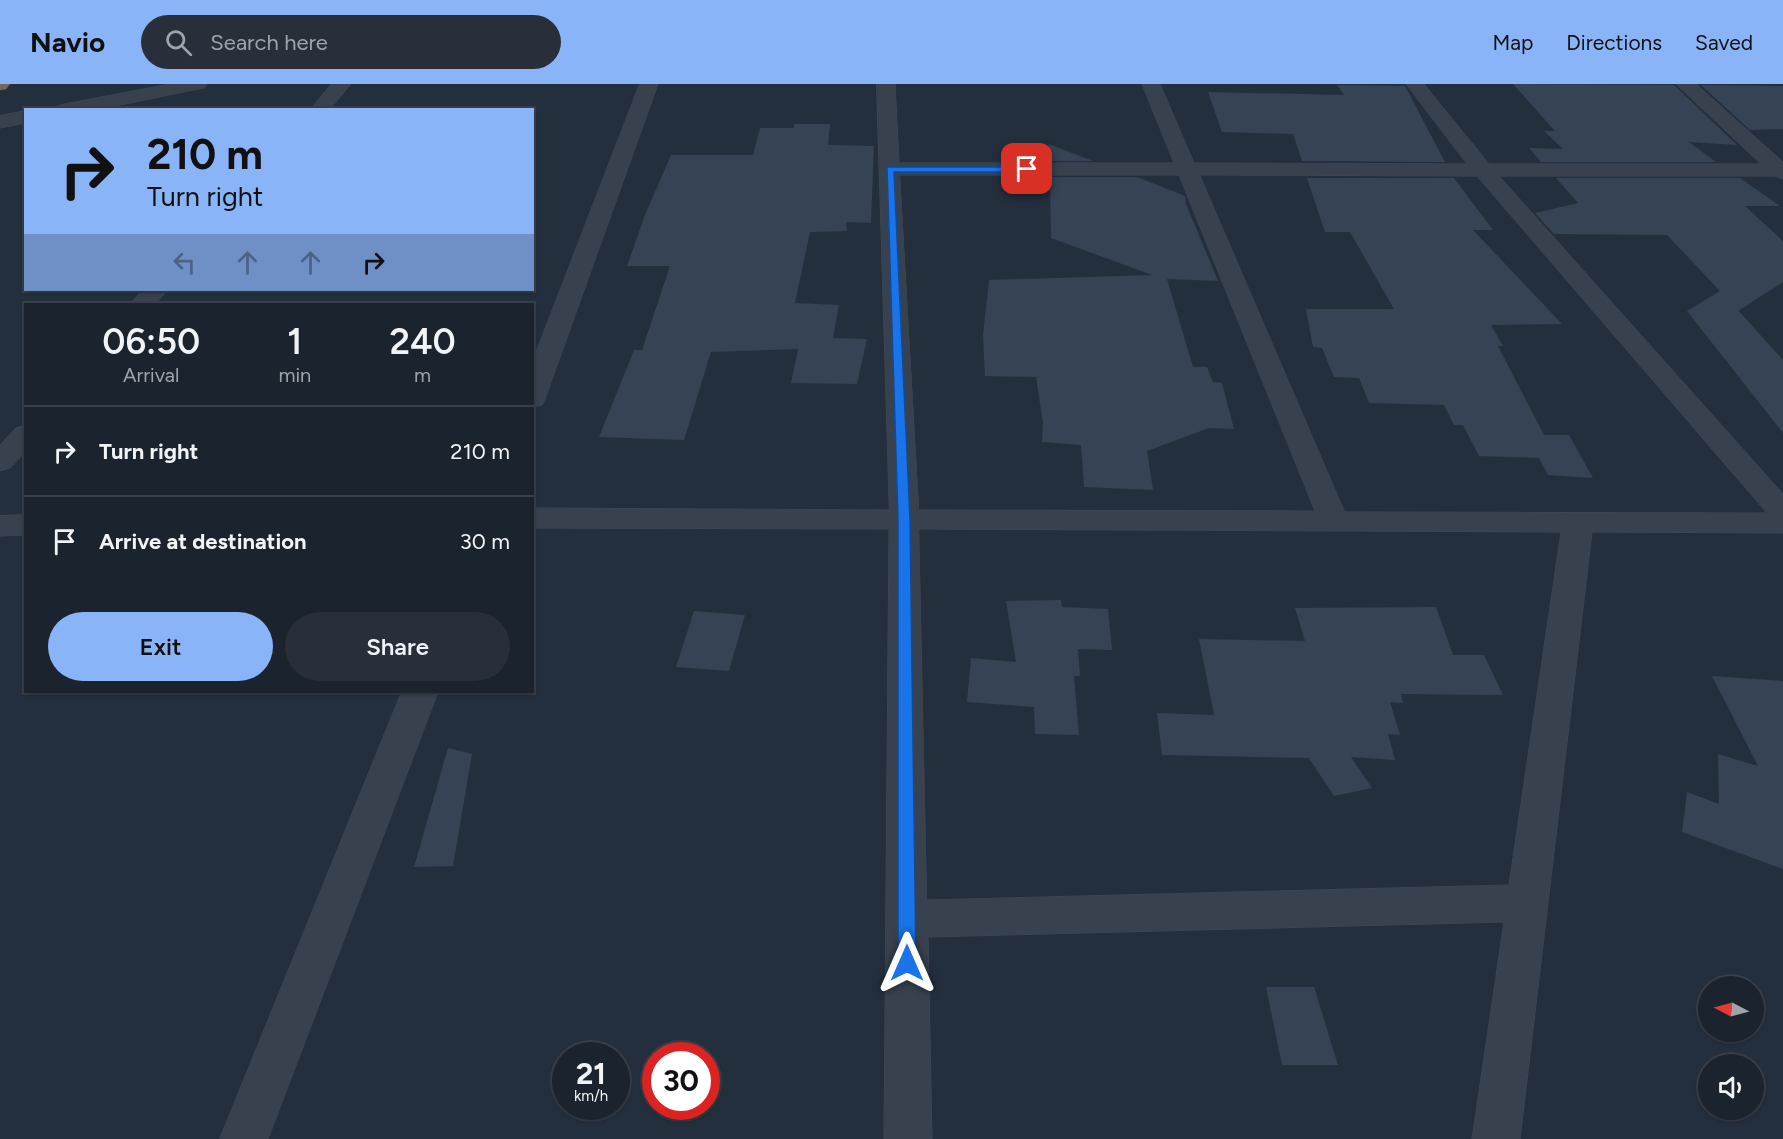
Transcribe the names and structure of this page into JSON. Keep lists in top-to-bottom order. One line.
{"north":"left","page":{"header":"Navio","search":"Search here","nav":["Map","Directions","Saved"],"turn":["210 m","Turn right"],"eta":["06:50","Arrival","1","min","240","m"],"list":[{"name":"Turn right","value":"210 m"},{"name":"Arrive at destination","value":"30 m"}],"buttons":["Exit","Share"],"speed":"21 km/h","limit":"30"}}
